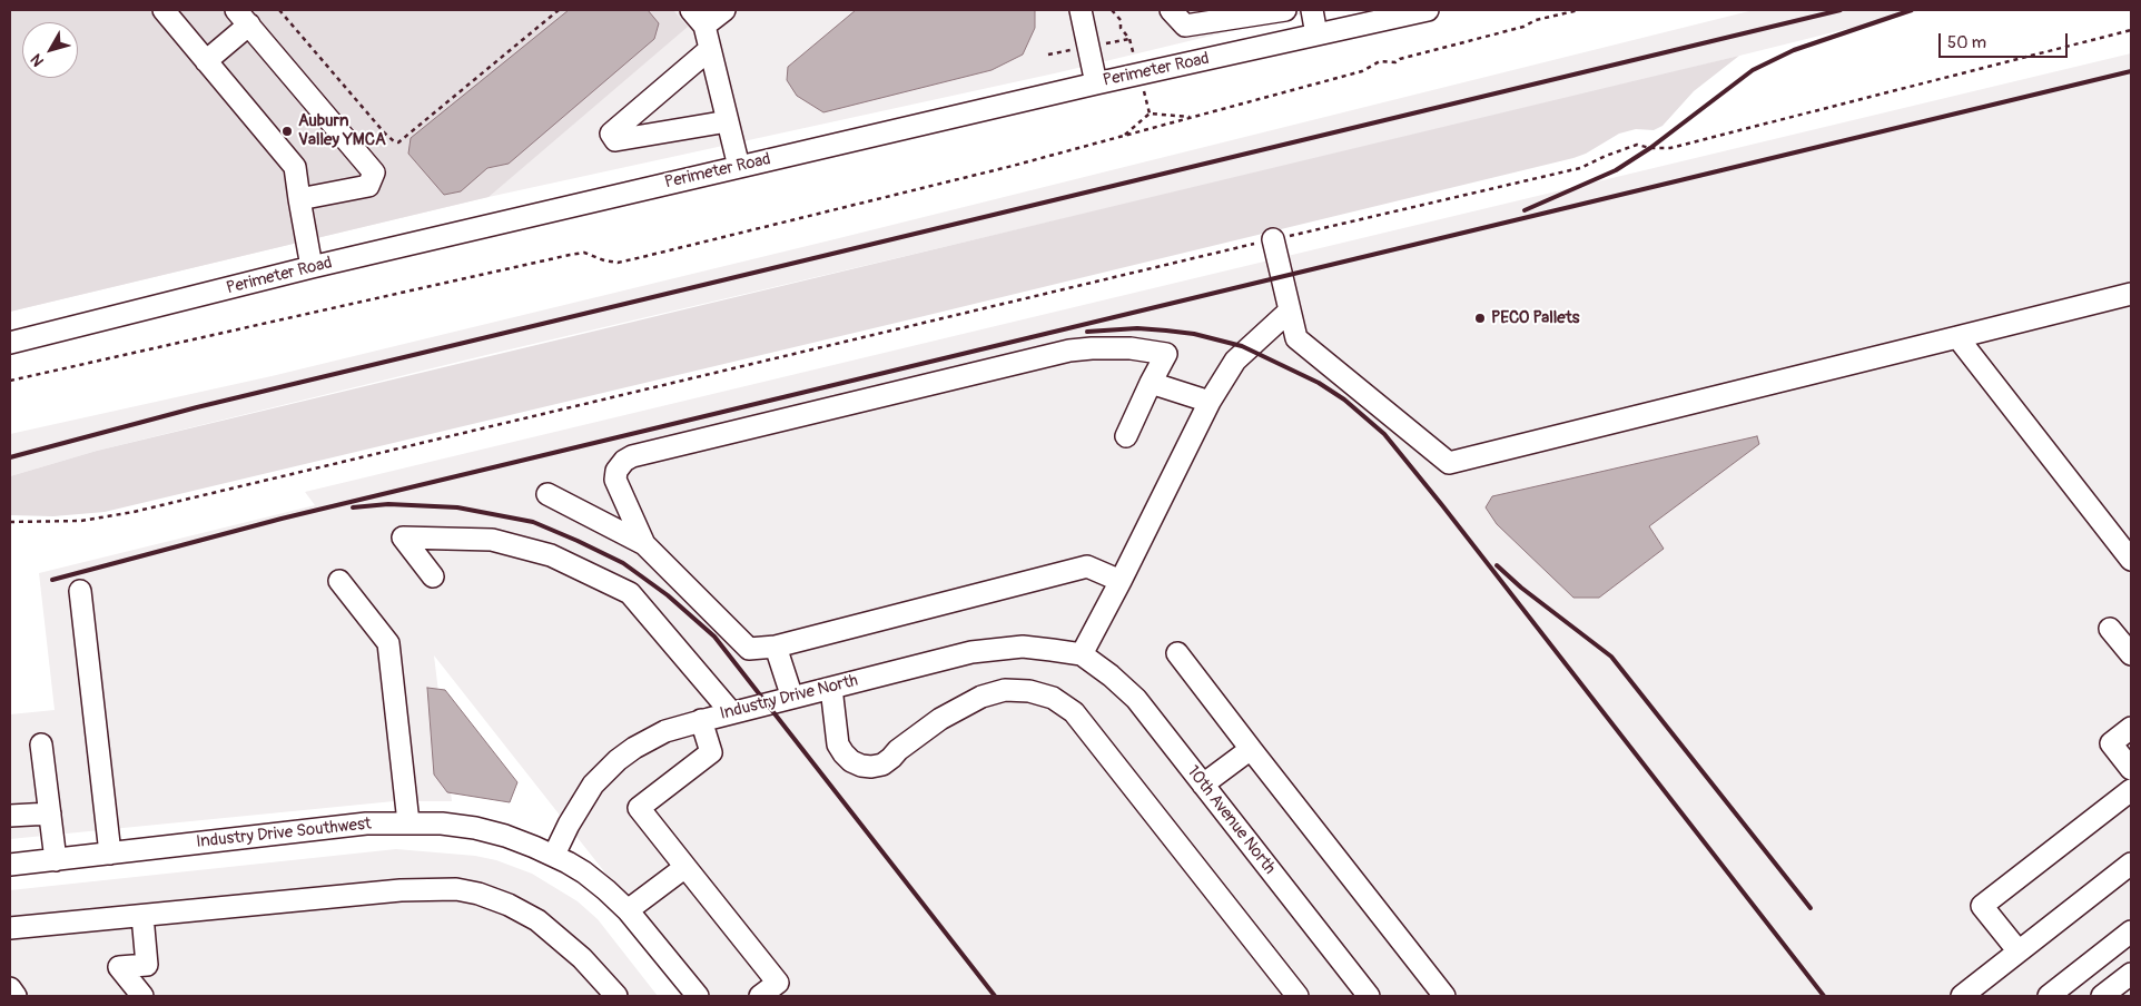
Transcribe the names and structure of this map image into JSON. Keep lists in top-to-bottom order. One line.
{"streets":{"street":["Perimeter Road","Industry Drive North","10th Avenue North","Industry Drive Southwest"]},"crossings":[["Industry Drive North","10th Avenue North"],["Industry Drive North","Industry Drive Southwest"]],"places":["Auburn Valley YMCA","PECO Pallets"],"scale_bar":"50 m","north":"bottom left"}
